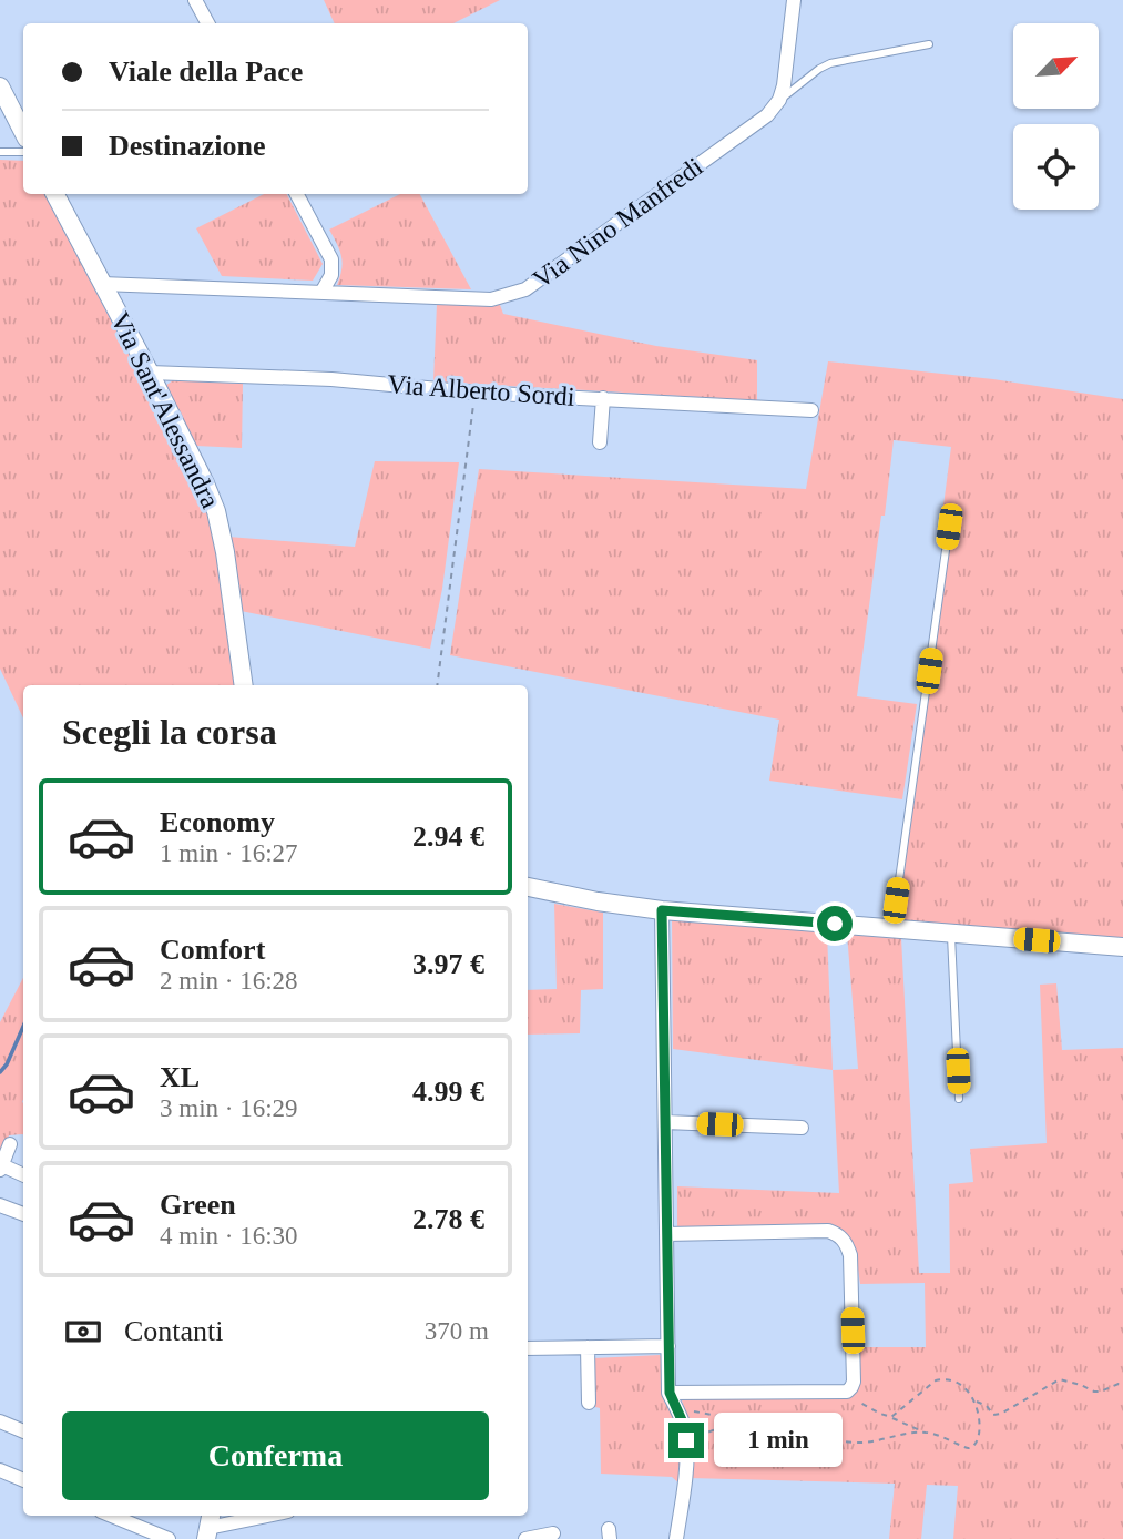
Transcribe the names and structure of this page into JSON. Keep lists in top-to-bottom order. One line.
{"streets":{"street":["Via Nino Manfredi","Via Alberto Sordi","Via Sant'Alessandra"]},"crossings":[["Via Nino Manfredi","Via Sant'Alessandra"],["Via Alberto Sordi","Via Sant'Alessandra"]],"north":"top right","page":{"banner":["Viale della Pace","Destinazione"],"heading":"Scegli la corsa","list":[{"name":"Economy","note":"1 min · 16:27","value":"2.94 €"},{"name":"Comfort","note":"2 min · 16:28","value":"3.97 €"},{"name":"XL","note":"3 min · 16:29","value":"4.99 €"},{"name":"Green","note":"4 min · 16:30","value":"2.78 €"}],"pay":["Contanti","370 m"],"buttons":"Conferma","bubble":"1 min"}}
